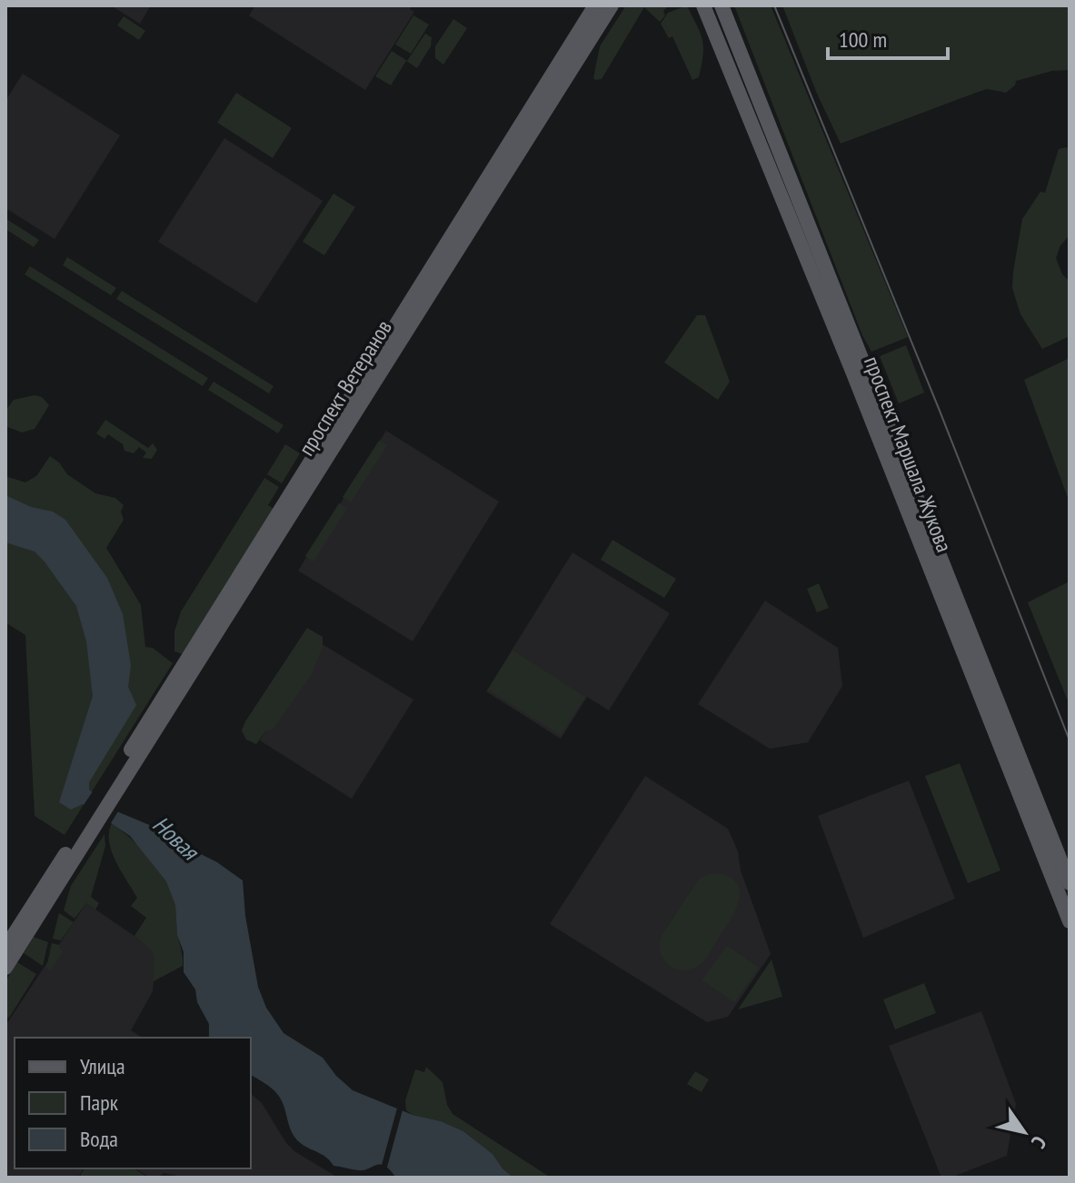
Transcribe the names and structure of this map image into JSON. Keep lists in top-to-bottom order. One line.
{"streets":{"main road":["проспект Ветеранов","проспект Маршала Жукова"]},"water":["Новая"],"legend":["Улица","Парк","Вода"],"scale_bar":"100 m","north":"bottom right"}
